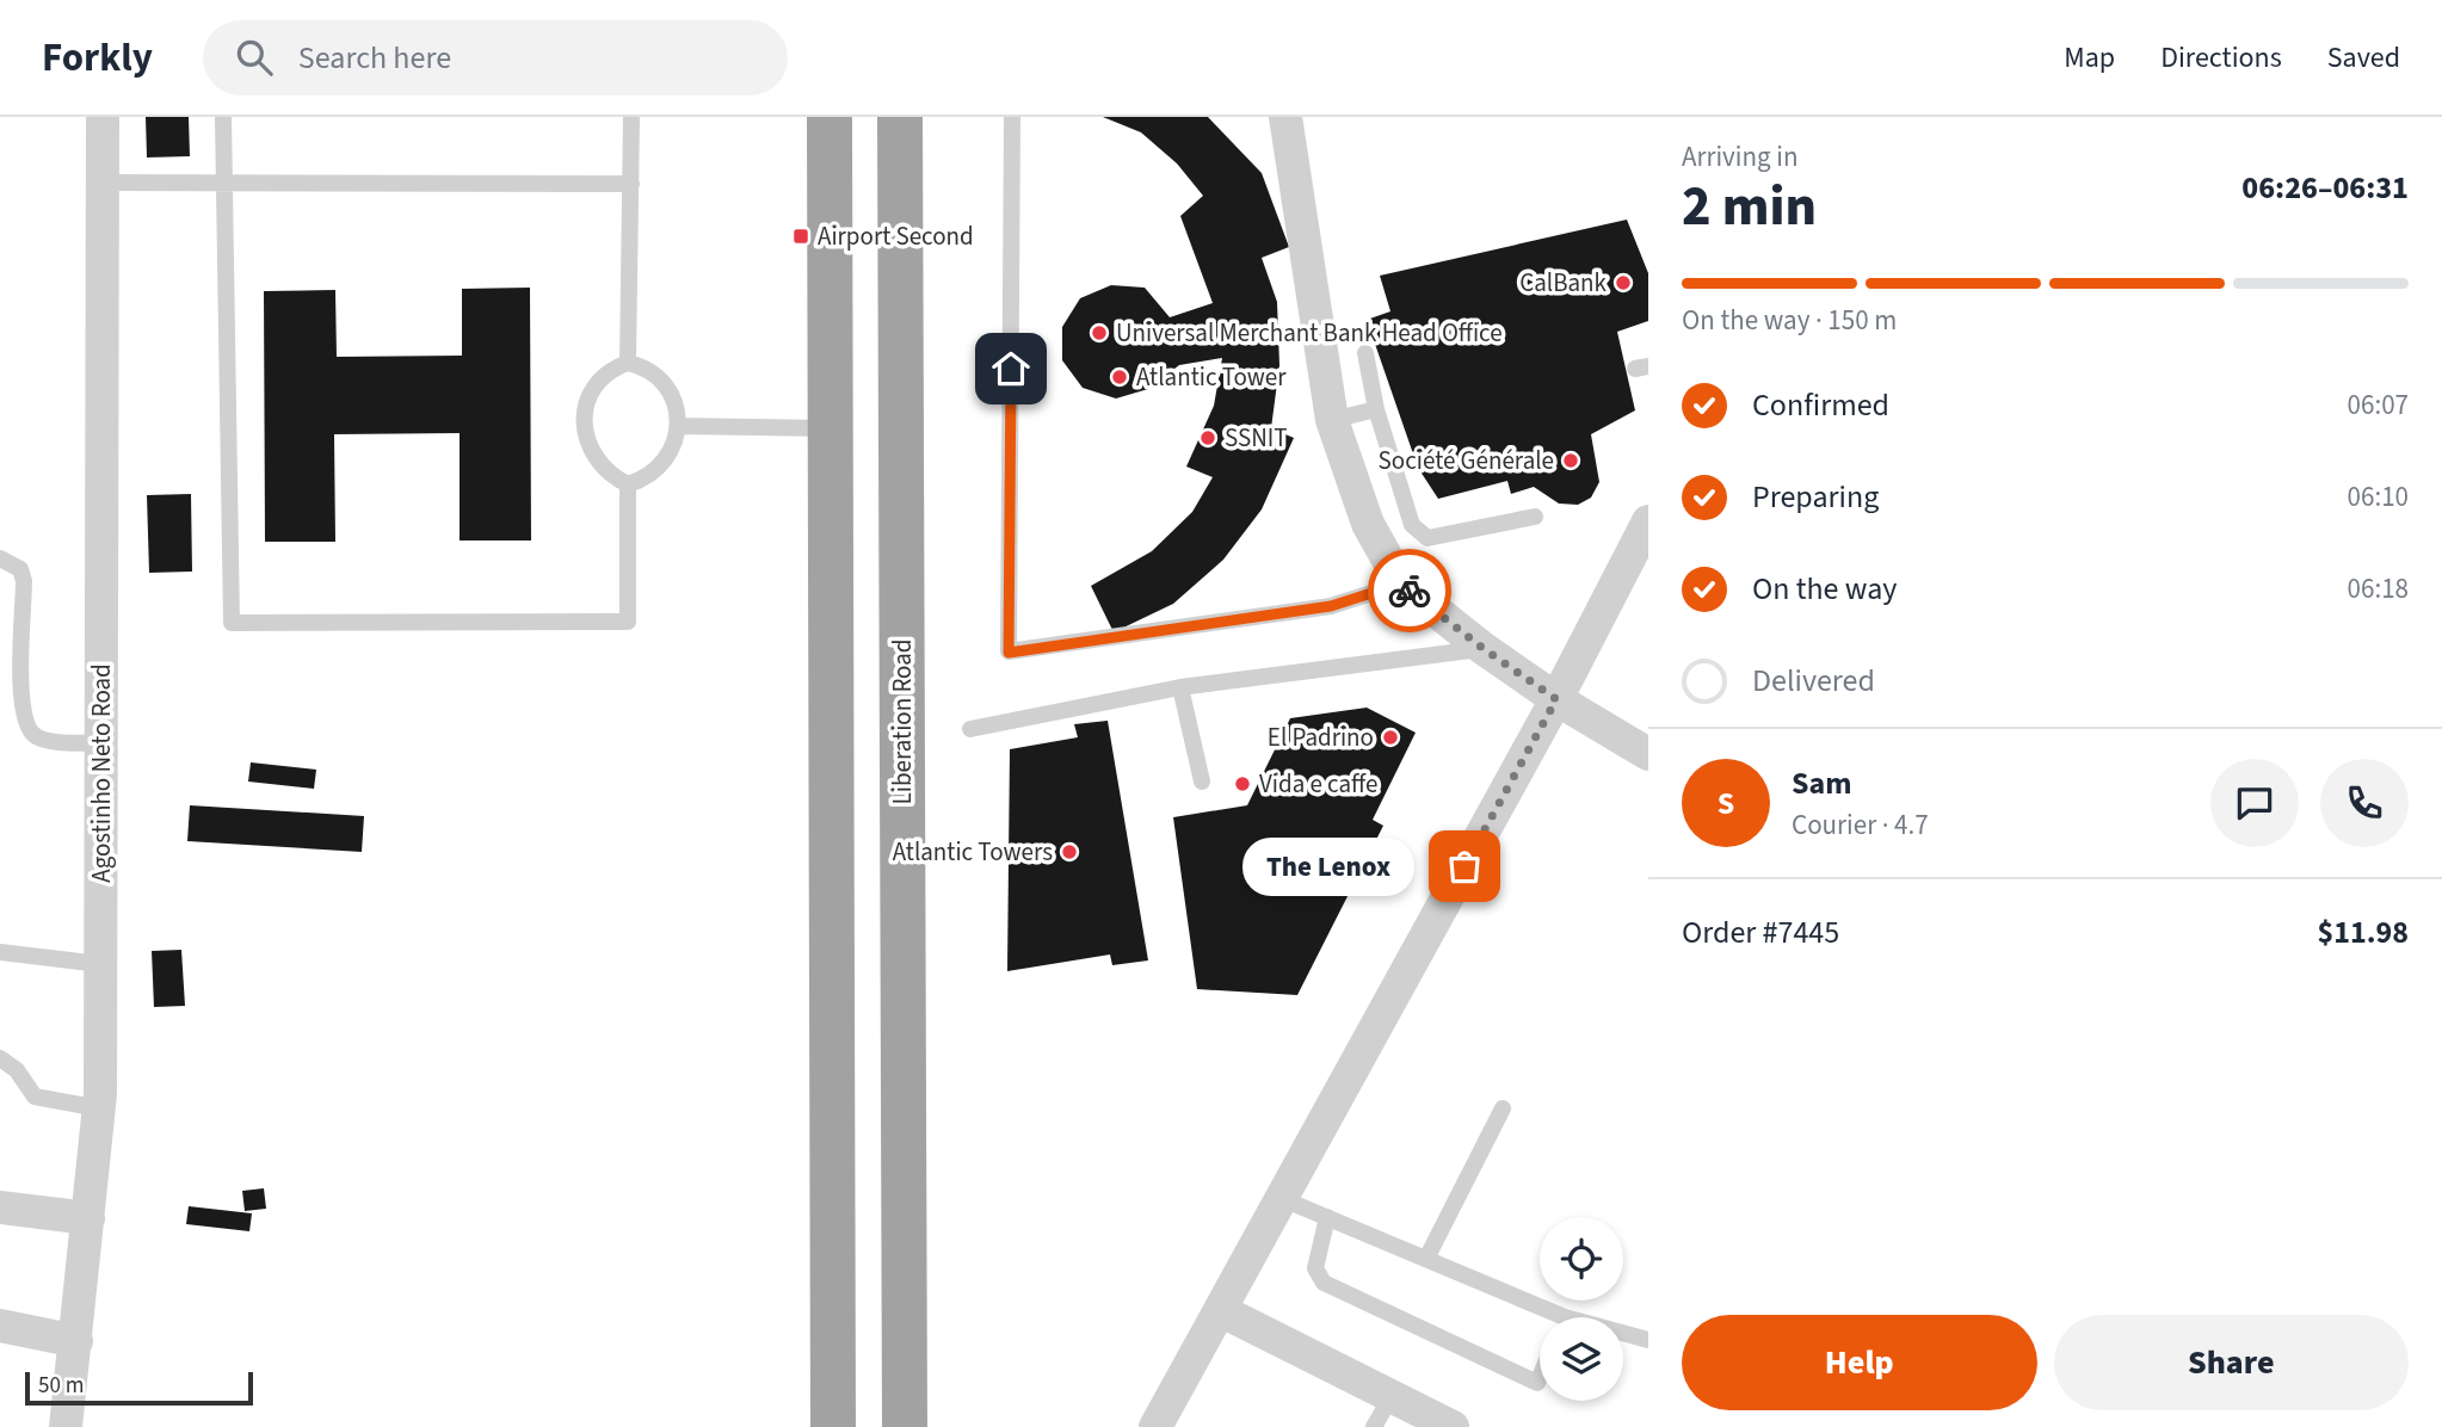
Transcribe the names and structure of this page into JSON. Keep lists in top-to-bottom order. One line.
{"streets":{"highway":["Liberation Road"],"street":["Agostinho Neto Road"]},"places":{"transit":["Airport Second"],"other":["CalBank","Universal Merchant Bank Head Office","Atlantic Tower","SSNIT","Société Générale","El Padrino","Vida e caffe","Atlantic Towers","The Lenox"]},"scale_bar":"50 m","page":{"header":"Forkly","search":"Search here","nav":["Map","Directions","Saved"],"heading":["2 min","Arriving in","06:26–06:31"],"panel":["Sam","Courier · 4.7","Order #7445","$11.98"],"bar":"On the way · 150 m","list":[["Confirmed","06:07"],["Preparing","06:10"],["On the way","06:18"],"Delivered"],"round":"S","bubble":"The Lenox","buttons":["Help","Share"],"scale":"50 m"}}
